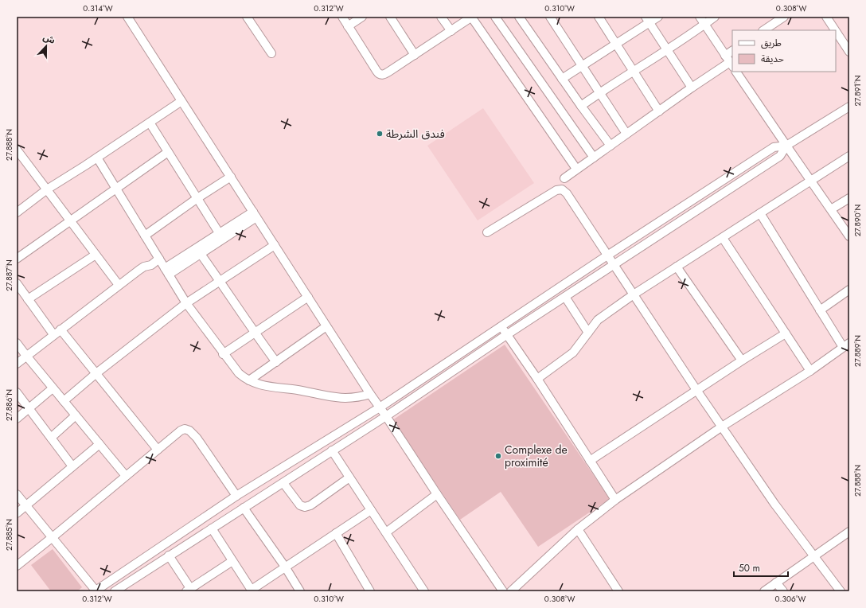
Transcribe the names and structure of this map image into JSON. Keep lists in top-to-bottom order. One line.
{"places":["فندق الشرطة","Complexe de proximité"],"legend":["طريق","حديقة"],"scale_bar":"50 m","north":"top","coordinates":["0.314°W","0.312°W","0.310°W","0.308°W","27.891°N","27.888°N","27.890°N","27.887°N","27.889°N","27.886°N","27.885°N","0.306°W"]}
